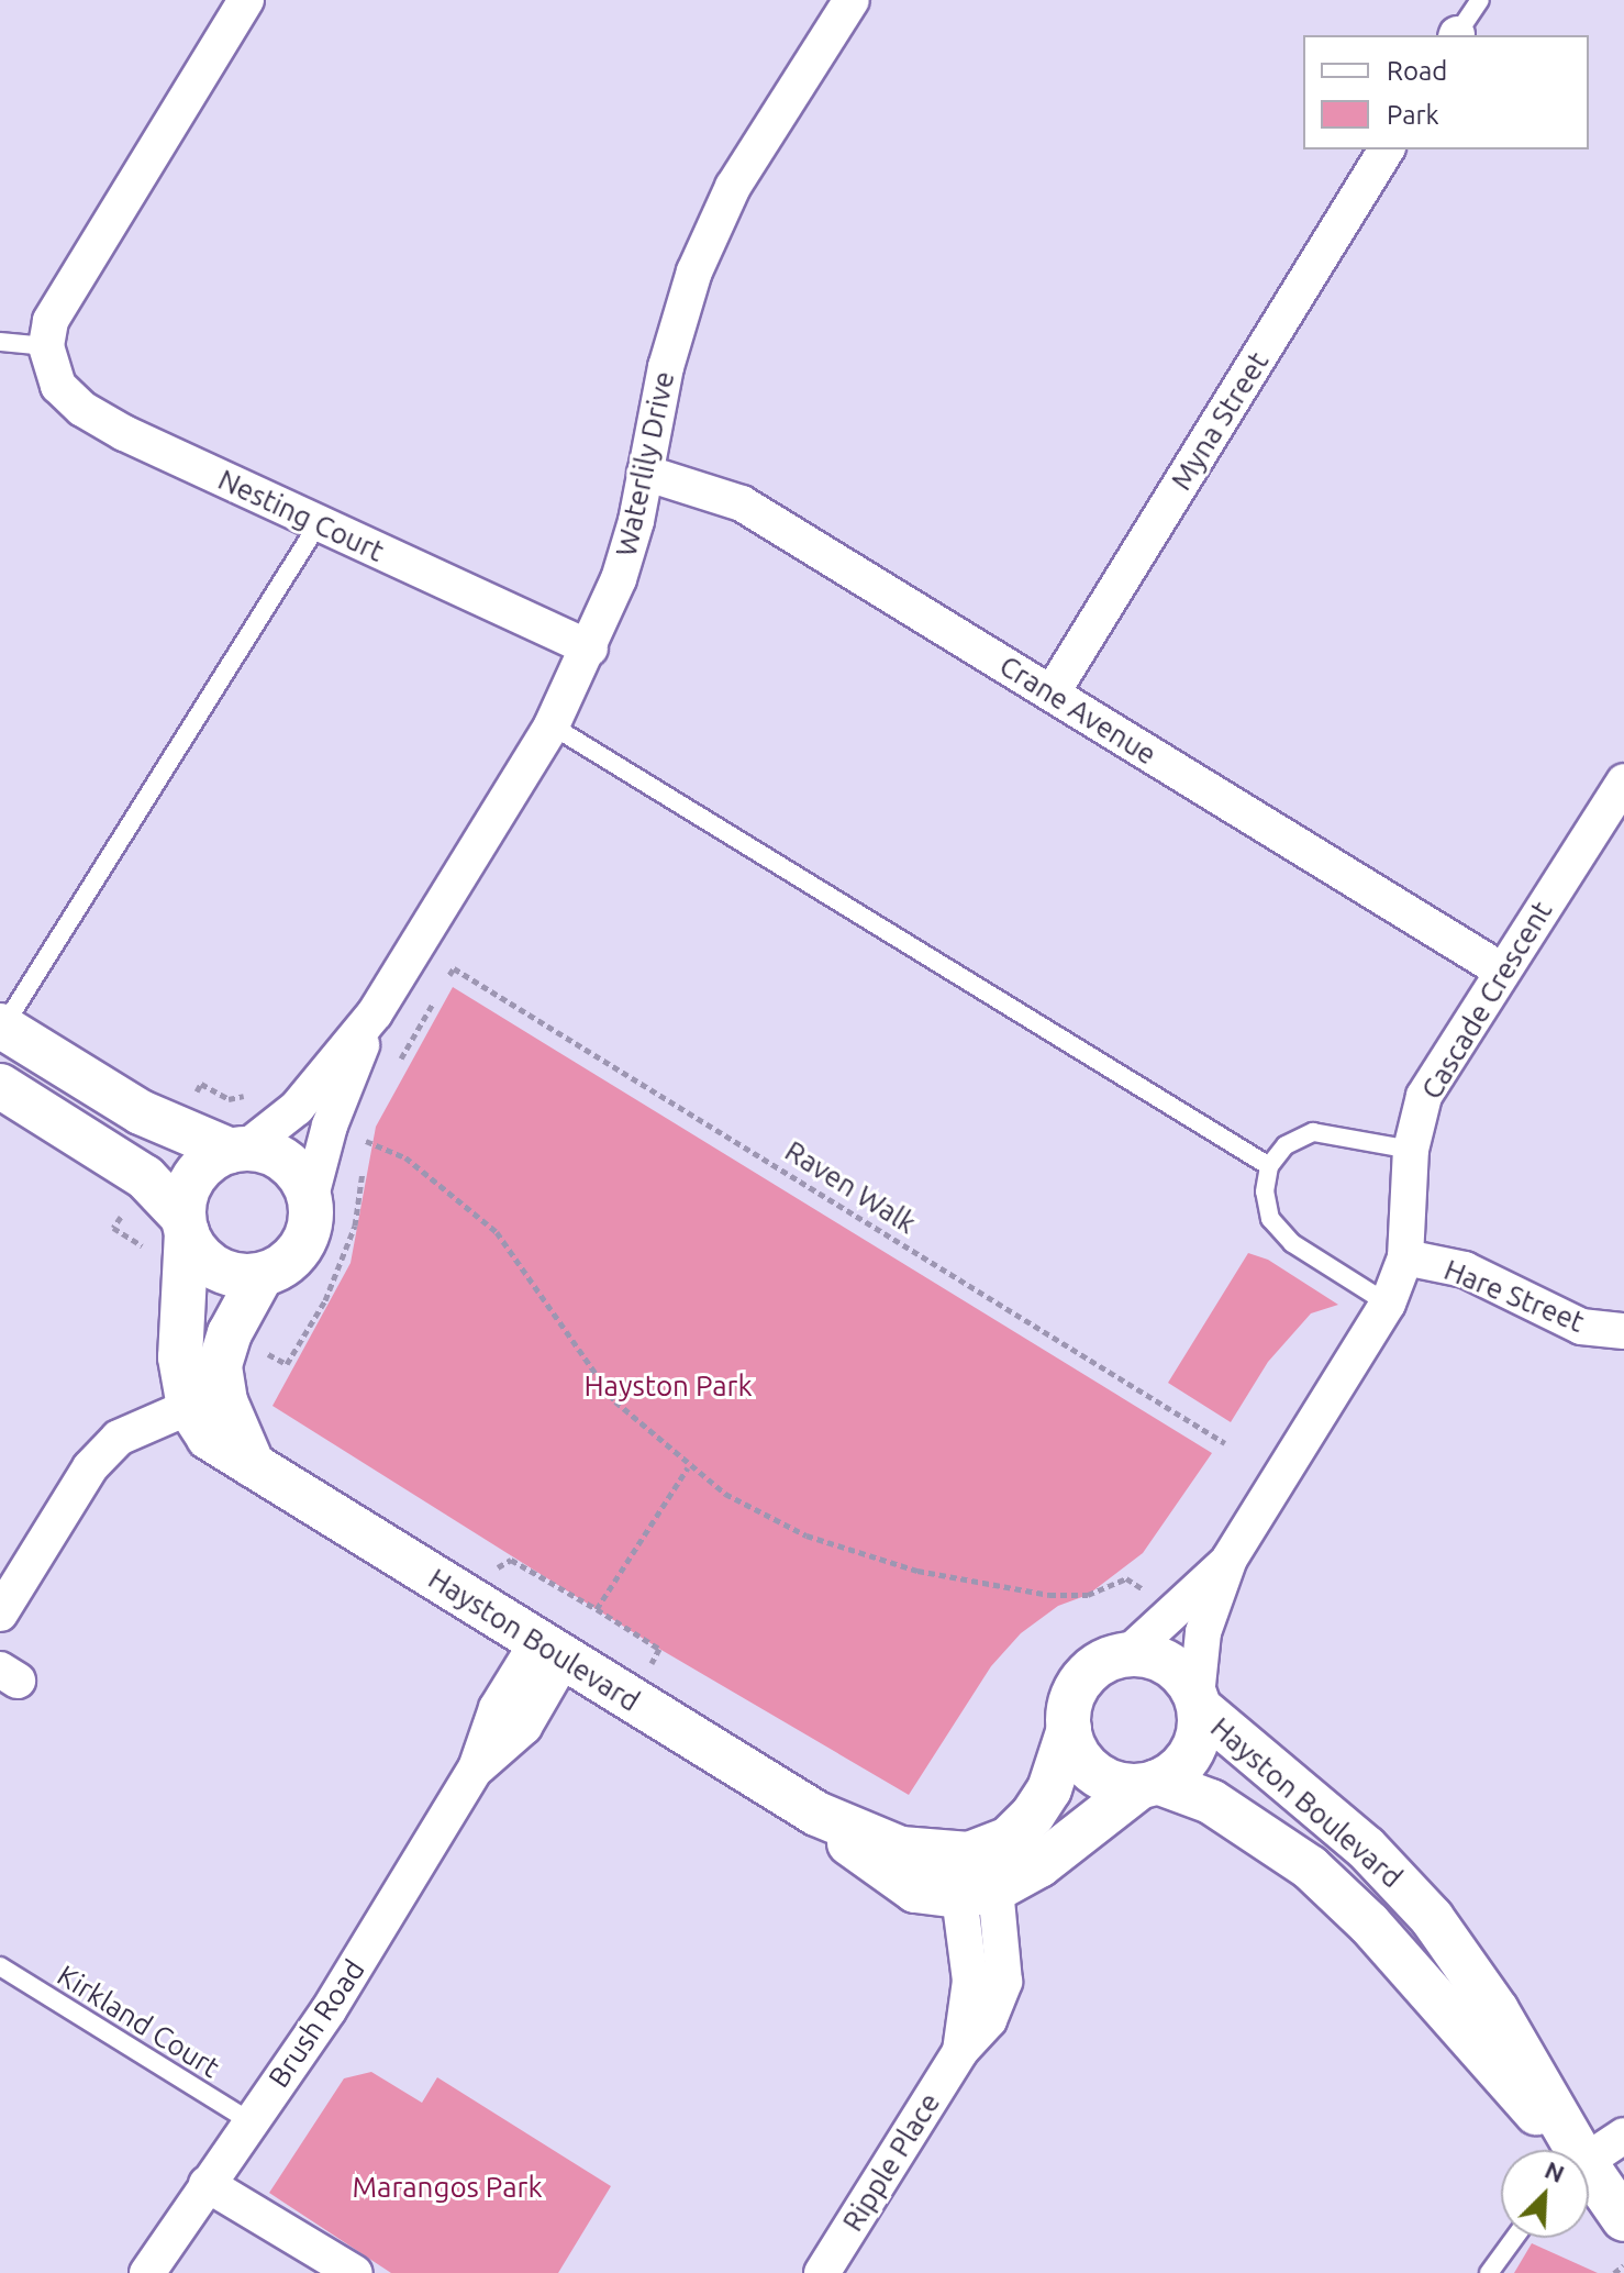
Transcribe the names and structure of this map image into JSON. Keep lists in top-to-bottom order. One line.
{"streets":{"street":["Myna Street","Waterlily Drive","Nesting Court","Crane Avenue","Cascade Crescent","Hare Street","Hayston Boulevard","Brush Road","Ripple Place"],"lane":["Kirkland Court"],"path":["Raven Walk"]},"crossings":[["Myna Street","Crane Avenue"],["Waterlily Drive","Nesting Court"],["Waterlily Drive","Crane Avenue"],["Waterlily Drive","Hayston Boulevard"],["Crane Avenue","Cascade Crescent"],["Cascade Crescent","Hare Street"],["Cascade Crescent","Hayston Boulevard"],["Hayston Boulevard","Brush Road"],["Hayston Boulevard","Ripple Place"],["Kirkland Court","Brush Road"]],"parks":["Hayston Park","Marangos Park"],"legend":["Road","Park"],"north":"top right"}
